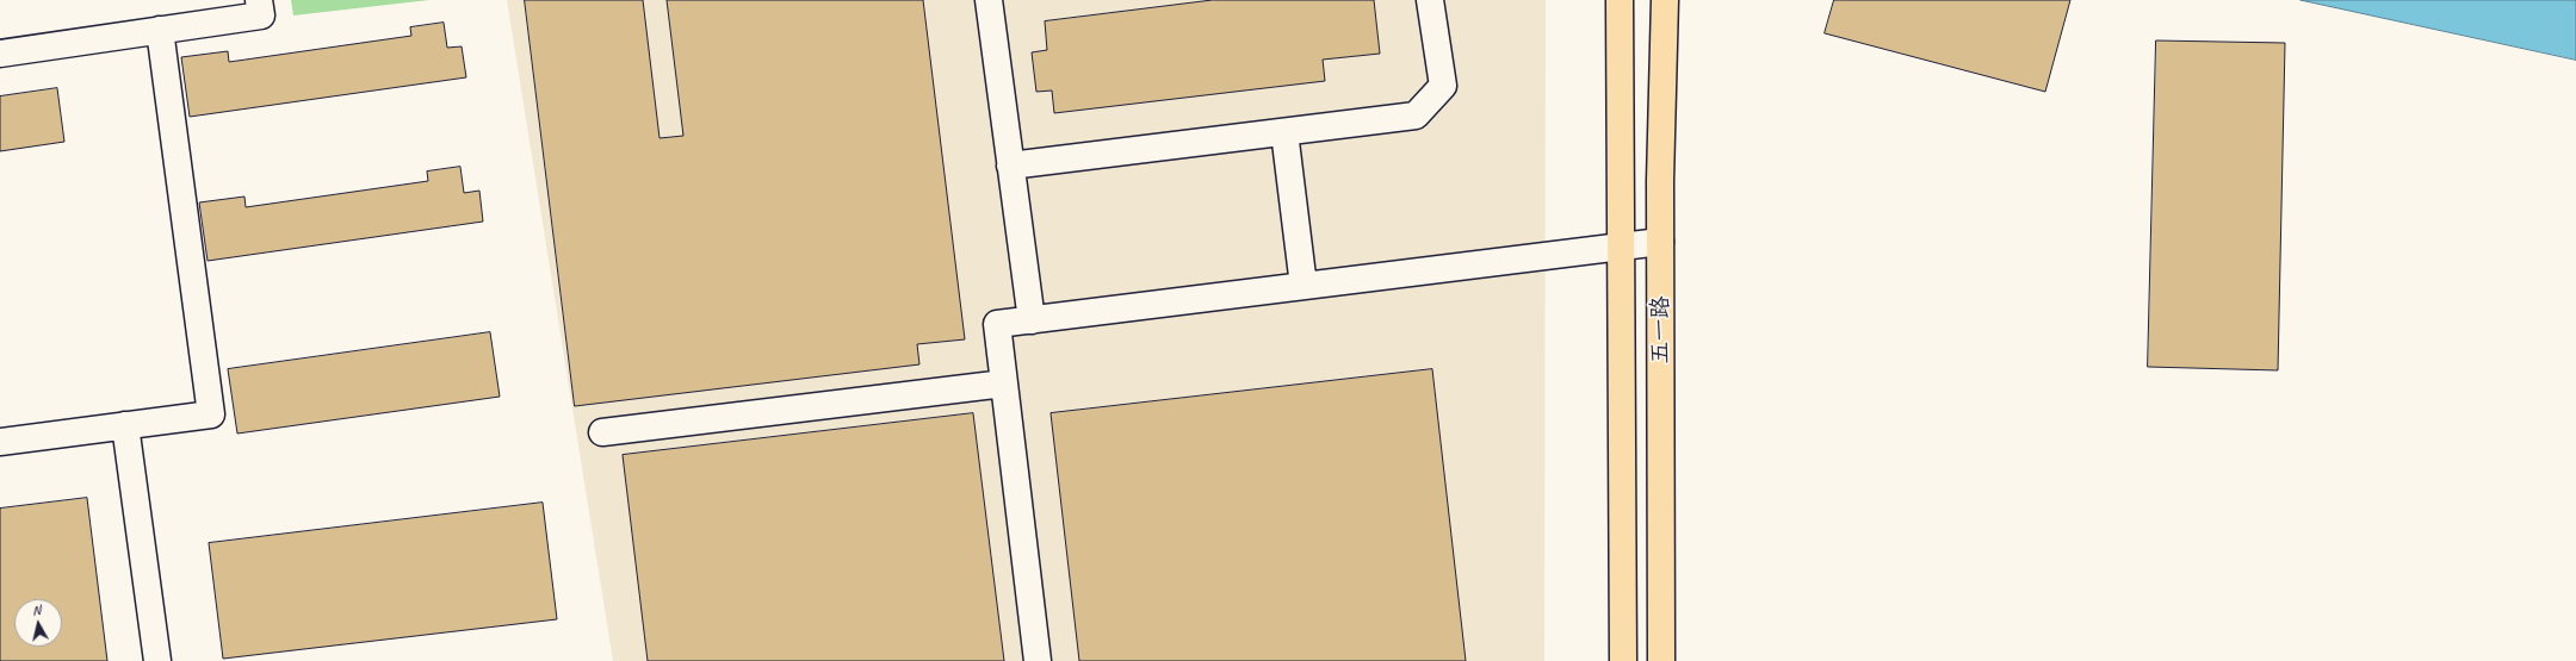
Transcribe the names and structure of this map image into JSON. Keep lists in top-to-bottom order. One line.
{"streets":{"main road":["五一路"]},"north":"top"}
